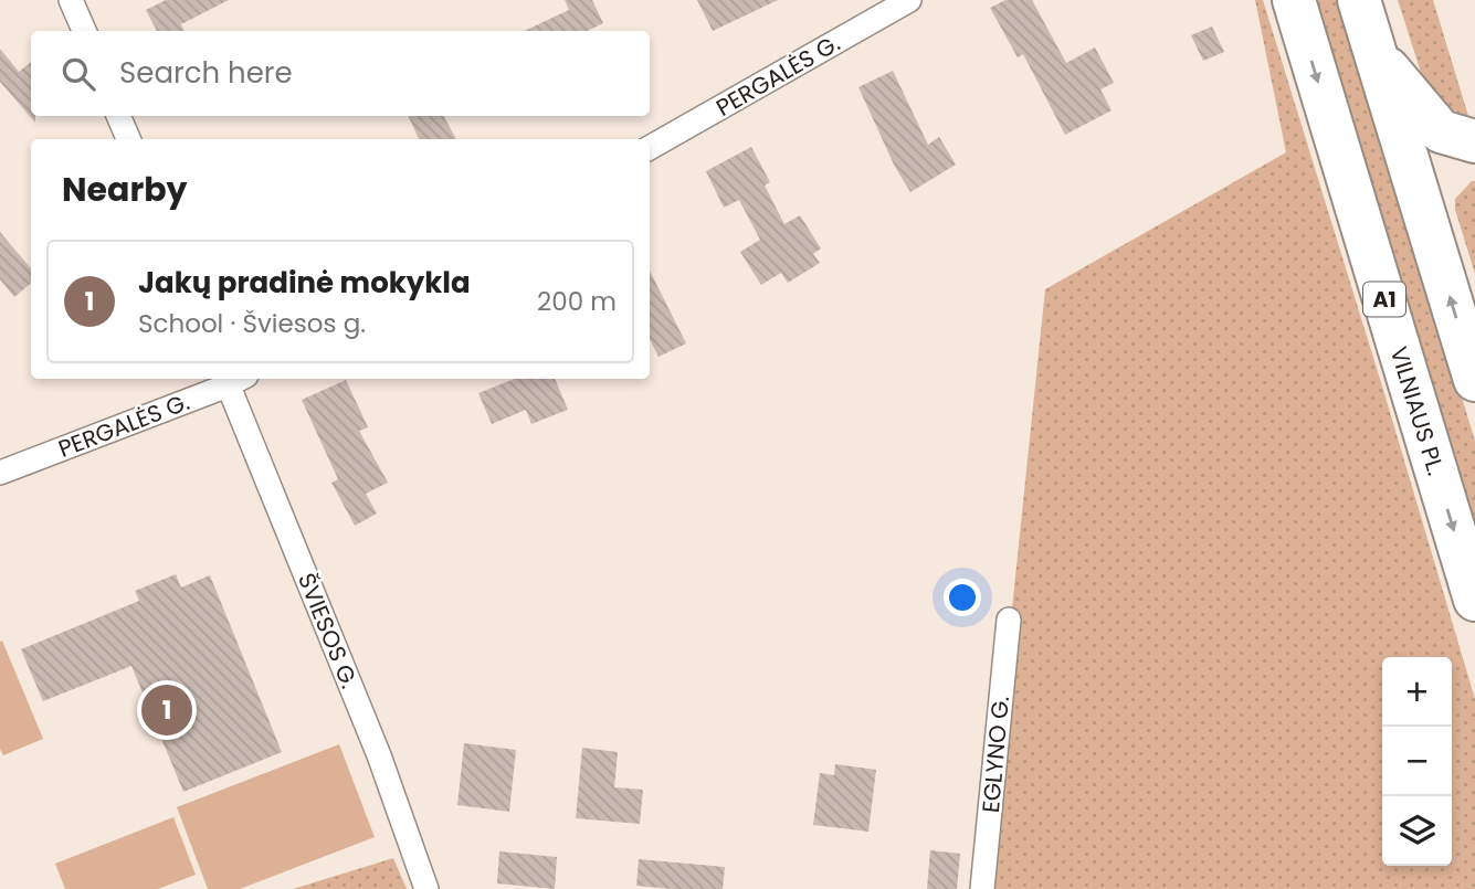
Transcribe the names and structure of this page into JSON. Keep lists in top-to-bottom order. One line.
{"streets":{"highway":["A1","VILNIAUS PL."],"street":["PERGALĖS G.","ŠVIESOS G.","EGLYNO G."]},"crossings":[["PERGALĖS G.","ŠVIESOS G."]],"page":{"search":"Search here","heading":"Nearby","list":[{"mark":"1","name":"Jakų pradinė mokykla","note":"School · Šviesos g.","value":"200 m"}],"map_buttons":["+","−"],"pins":"1"}}
